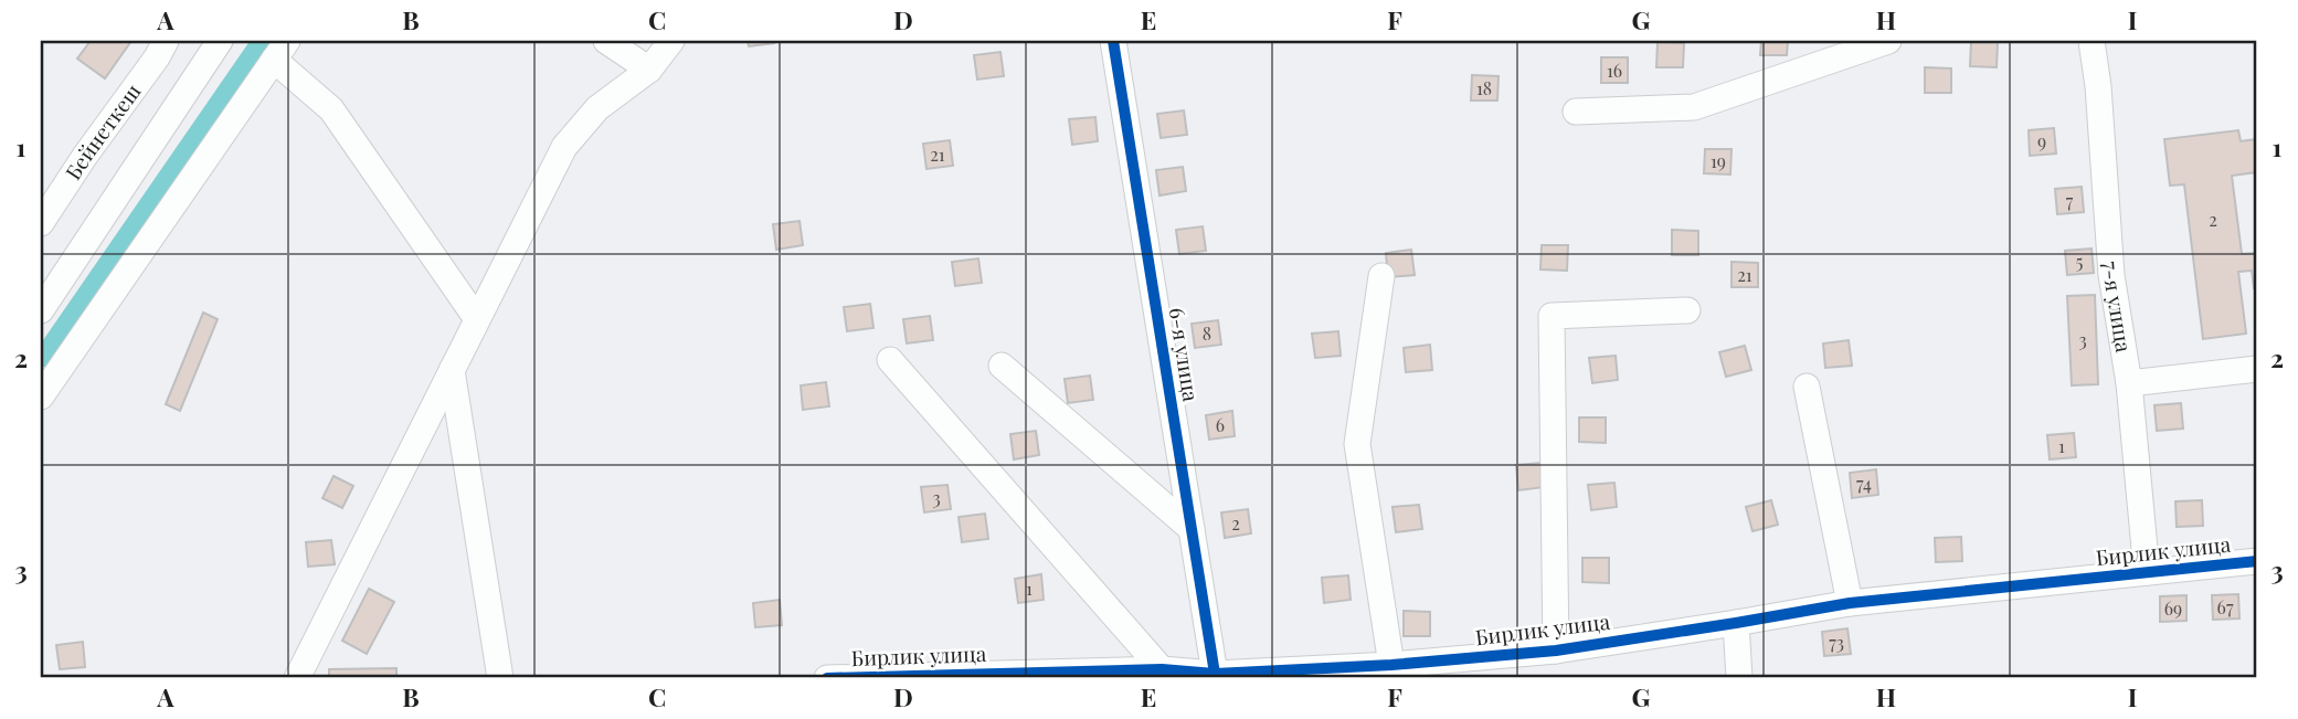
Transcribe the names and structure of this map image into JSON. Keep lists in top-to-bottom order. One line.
{"streets":{"street":["Бейнеткеш","7-я улица","6-я улица","Бирлик улица"]},"crossings":[["7-я улица","Бирлик улица"],["6-я улица","Бирлик улица"]],"house_numbers":["16","18","9","21","19","7","2","5","21","8","3","6","1","74","3","2","1","67","69","73"],"grid":{"columns":["A","B","C","D","E","F","G","H","I"],"rows":["1","2","3"]}}
